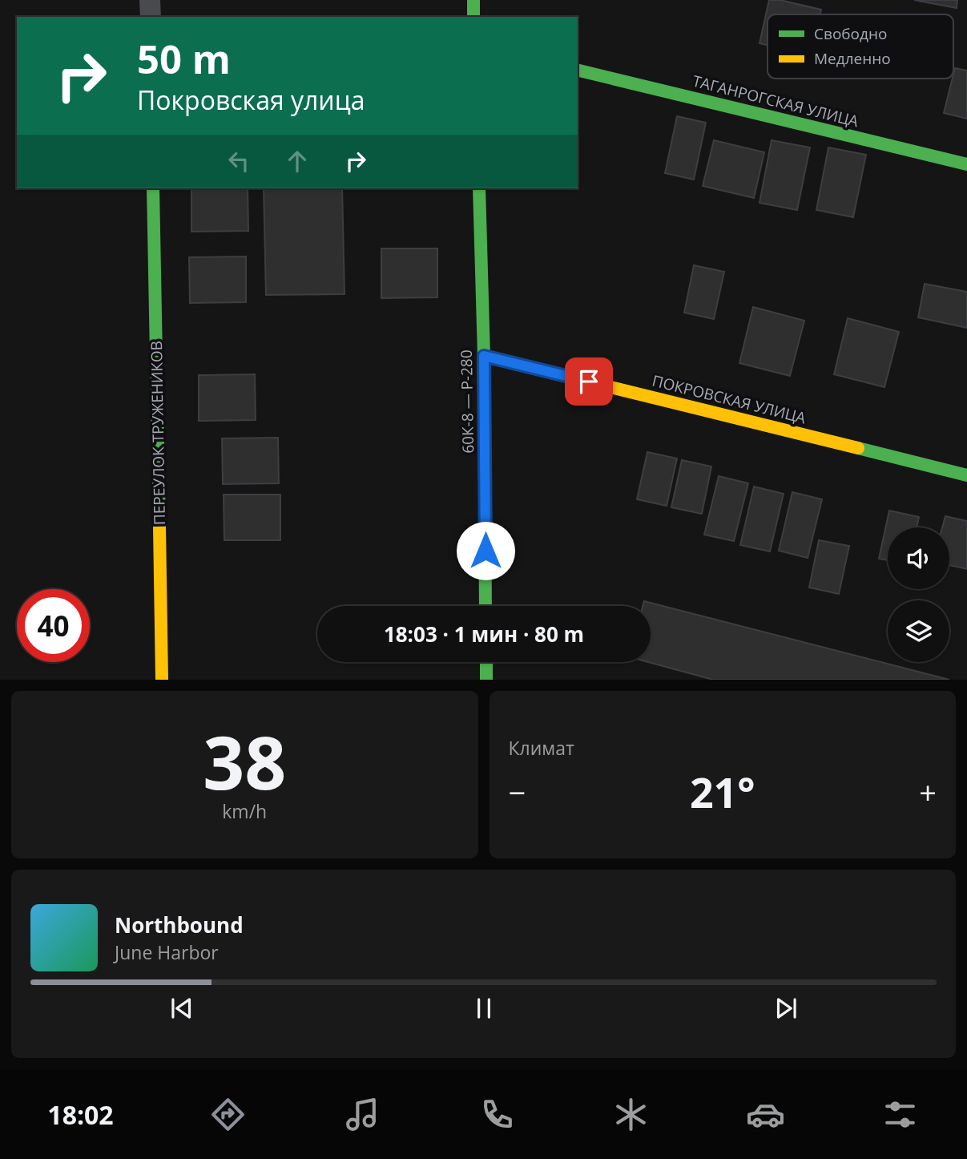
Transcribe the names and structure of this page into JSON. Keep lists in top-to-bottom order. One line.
{"streets":{"street":["ТАГАНРОГСКАЯ УЛИЦА","ПОКРОВСКАЯ УЛИЦА","60К-8 — Р-280","ПЕРЕУЛОК ТРУЖЕНИКОВ"]},"crossings":[["ПОКРОВСКАЯ УЛИЦА","60К-8 — Р-280"]],"legend":["Свободно","Медленно"],"page":{"turn":["50 m","Покровская улица"],"limit":"40","trip":"18:03 · 1 мин · 80 m","tile":[["38","km/h"],"Климат"],"heat":["−","21°","+"],"song":["Northbound","June Harbor"],"tabs":"18:02"}}
